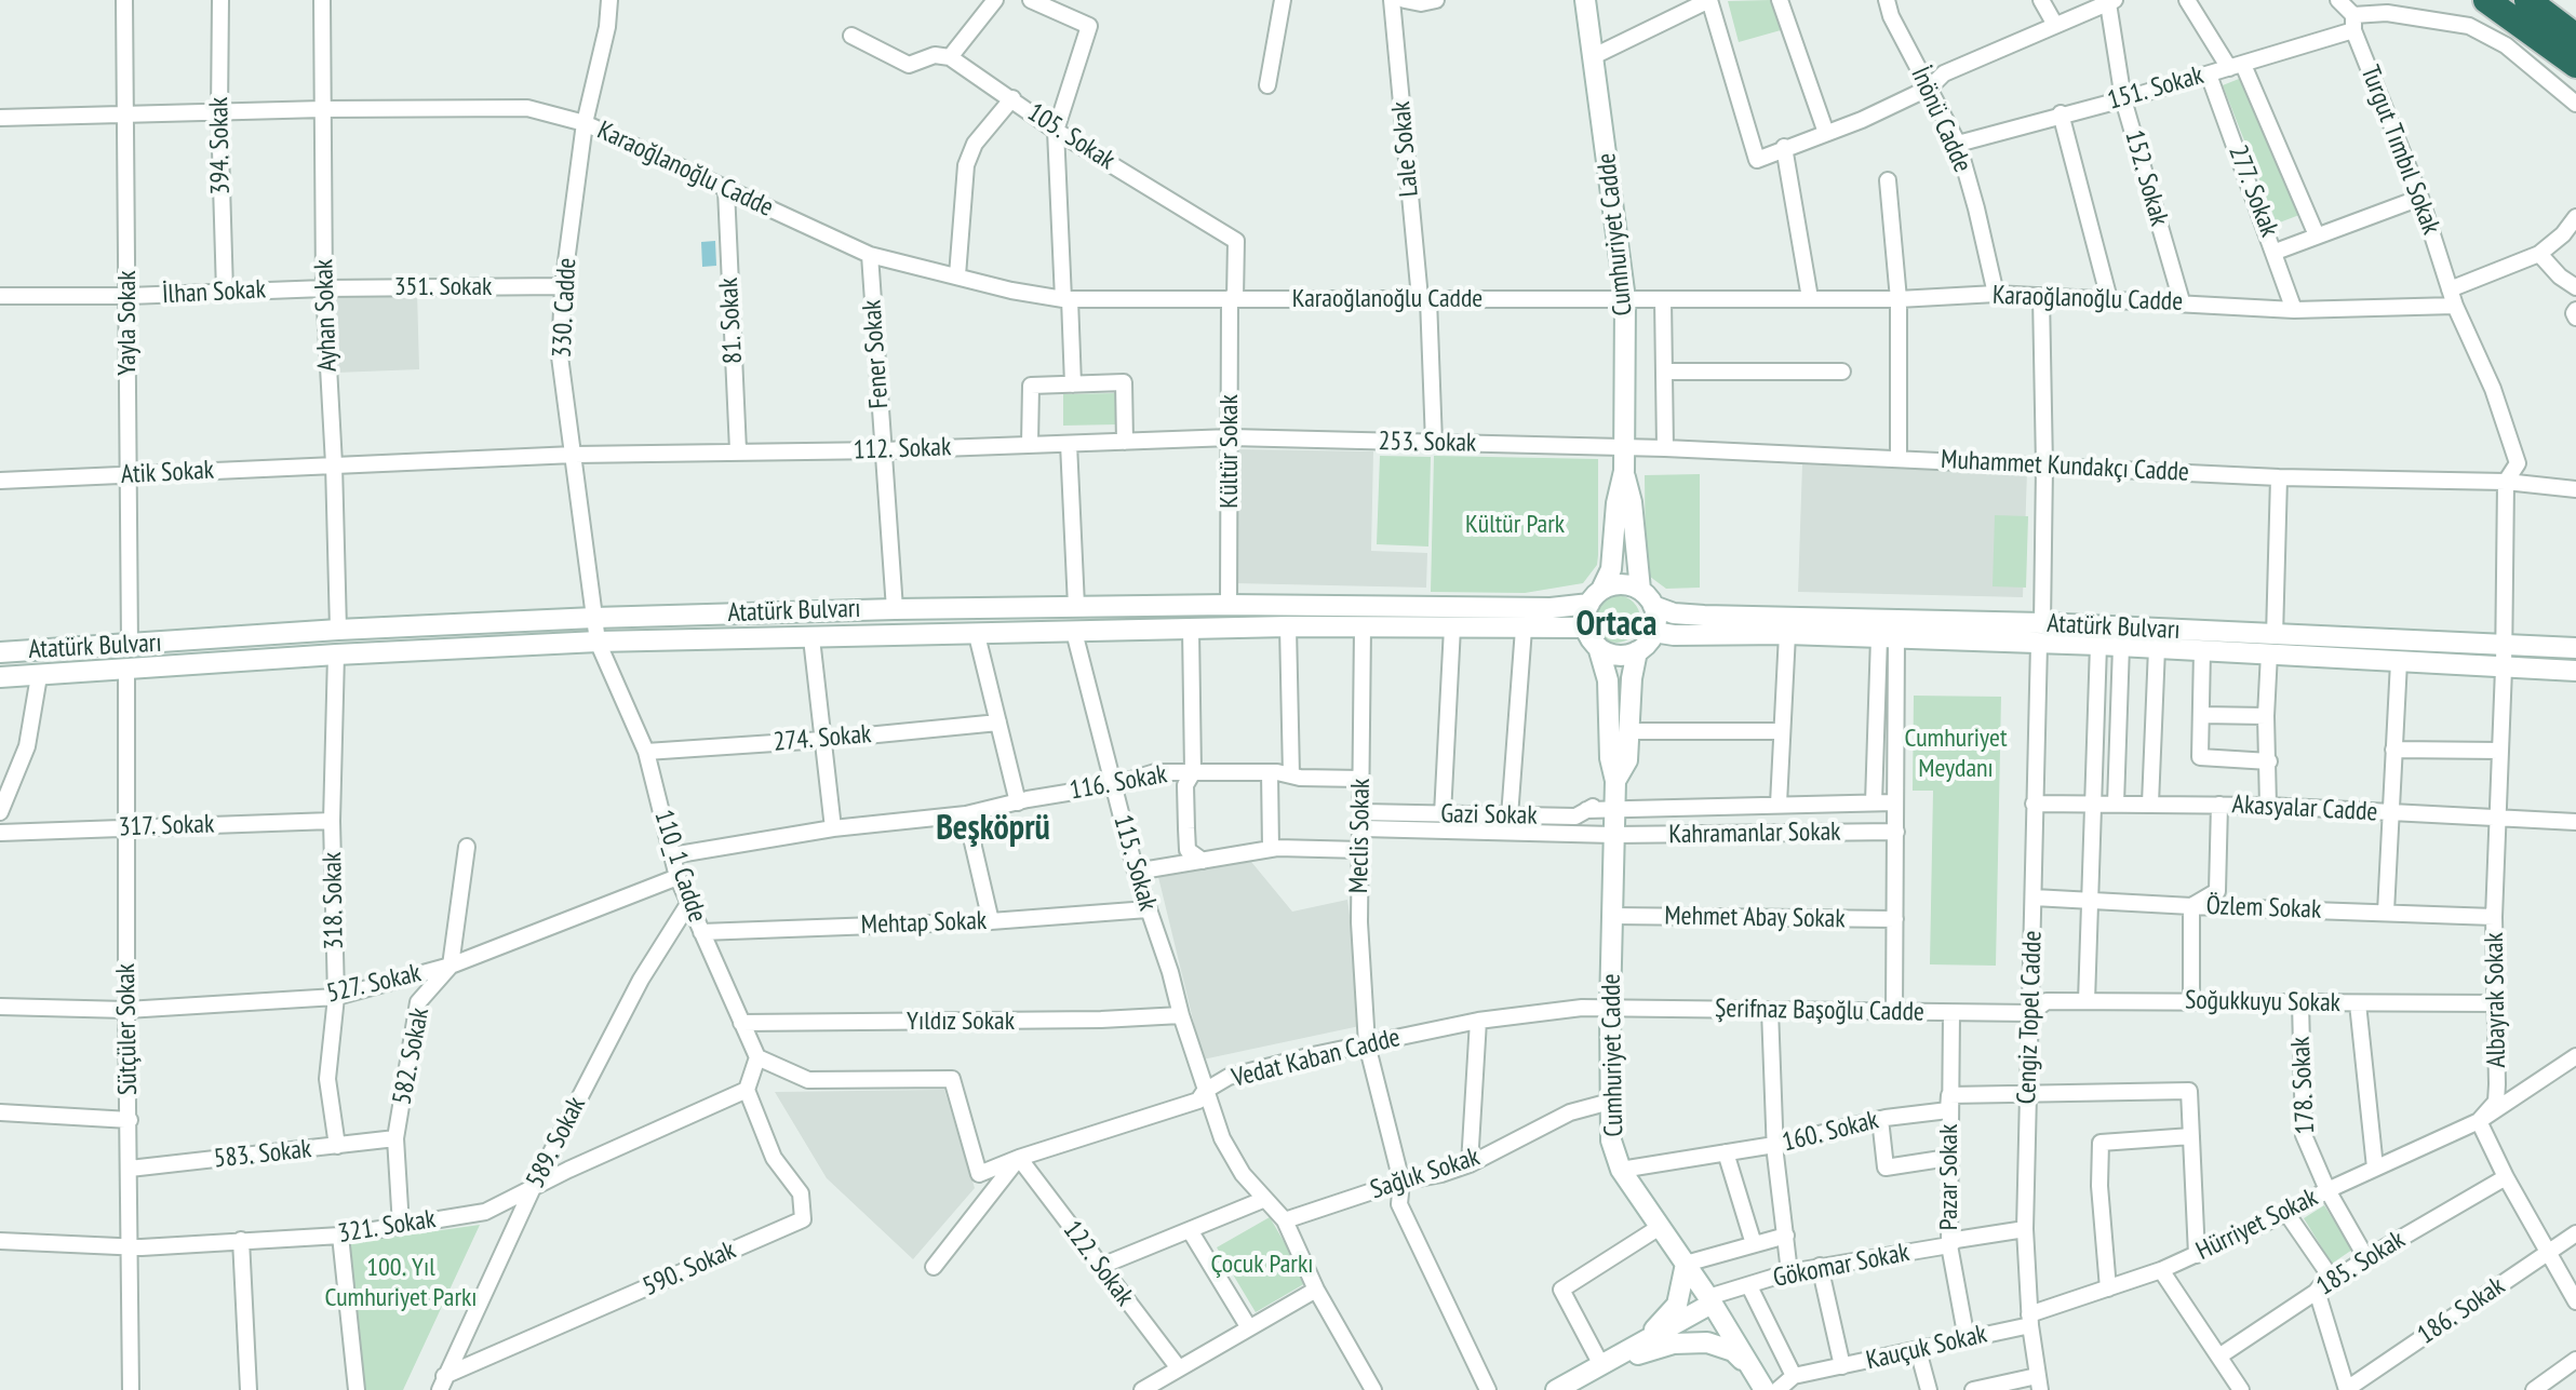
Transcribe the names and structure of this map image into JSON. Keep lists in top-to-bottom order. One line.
{"streets":{"main road":["Cumhuriyet Cadde","Atatürk Bulvarı"],"street":["151. Sokak","İnönü Cadde","105. Sokak","394. Sokak","Lale Sokak","Turgut Tımbıl Sokak","Karaoğlanoğlu Cadde","152. Sokak","277. Sokak","351. Sokak","İlhan Sokak","330. Cadde","Ayhan Sokak","81. Sokak","Yayla Sokak","Fener Sokak","253. Sokak","112. Sokak","Kültür Sokak","Muhammet Kundakçı Cadde","Atik Sokak","274. Sokak","116. Sokak","Akasyalar Cadde","Gazi Sokak","317. Sokak","Kahramanlar Sokak","Meclis Sokak","115. Sokak","110_1 Cadde","318. Sokak","Özlem Sokak","Mehmet Abay Sokak","Mehtap Sokak","527. Sokak","Albayrak Sokak","Soğukkuyu Sokak","Şerifnaz Başoğlu Cadde","Cengiz Topel Cadde","Yıldız Sokak","Sütçüler Sokak","582. Sokak","Vedat Kaban Cadde","178. Sokak","160. Sokak","589. Sokak","583. Sokak","Sağlık Sokak","Pazar Sokak","Hürriyet Sokak","321. Sokak","122. Sokak","185. Sokak","Gökomar Sokak","590. Sokak","186. Sokak","Kauçuk Sokak"]},"crossings":[["151. Sokak","İnönü Cadde"],["151. Sokak","Turgut Tımbıl Sokak"],["151. Sokak","152. Sokak"],["151. Sokak","277. Sokak"],["İnönü Cadde","Karaoğlanoğlu Cadde"],["105. Sokak","Karaoğlanoğlu Cadde"],["105. Sokak","Kültür Sokak"],["394. Sokak","Karaoğlanoğlu Cadde"],["394. Sokak","İlhan Sokak"],["Lale Sokak","Karaoğlanoğlu Cadde"],["Lale Sokak","253. Sokak"],["Turgut Tımbıl Sokak","Karaoğlanoğlu Cadde"],["Karaoğlanoğlu Cadde","152. Sokak"],["Karaoğlanoğlu Cadde","277. Sokak"],["Karaoğlanoğlu Cadde","Cumhuriyet Cadde"],["Karaoğlanoğlu Cadde","330. Cadde"],["Karaoğlanoğlu Cadde","Ayhan Sokak"],["Karaoğlanoğlu Cadde","81. Sokak"],["Karaoğlanoğlu Cadde","Yayla Sokak"],["Karaoğlanoğlu Cadde","Fener Sokak"],["Karaoğlanoğlu Cadde","Kültür Sokak"],["Cumhuriyet Cadde","253. Sokak"],["Cumhuriyet Cadde","Muhammet Kundakçı Cadde"],["Cumhuriyet Cadde","Atatürk Bulvarı"],["Cumhuriyet Cadde","Gazi Sokak"],["Cumhuriyet Cadde","Kahramanlar Sokak"],["Cumhuriyet Cadde","Mehmet Abay Sokak"],["Cumhuriyet Cadde","Şerifnaz Başoğlu Cadde"],["Cumhuriyet Cadde","Vedat Kaban Cadde"],["Cumhuriyet Cadde","160. Sokak"],["Cumhuriyet Cadde","Sağlık Sokak"],["Cumhuriyet Cadde","Gökomar Sokak"],["351. Sokak","İlhan Sokak"],["351. Sokak","330. Cadde"],["351. Sokak","Ayhan Sokak"],["İlhan Sokak","Ayhan Sokak"],["İlhan Sokak","Yayla Sokak"],["330. Cadde","112. Sokak"],["330. Cadde","Atik Sokak"],["330. Cadde","Atatürk Bulvarı"],["330. Cadde","110_1 Cadde"],["Ayhan Sokak","Atik Sokak"],["Ayhan Sokak","Atatürk Bulvarı"],["81. Sokak","112. Sokak"],["Yayla Sokak","Atik Sokak"],["Yayla Sokak","Atatürk Bulvarı"],["Fener Sokak","112. Sokak"],["Fener Sokak","Atatürk Bulvarı"],["253. Sokak","112. Sokak"],["253. Sokak","Kültür Sokak"],["253. Sokak","Muhammet Kundakçı Cadde"],["112. Sokak","Kültür Sokak"],["112. Sokak","Atik Sokak"],["Kültür Sokak","Atatürk Bulvarı"],["Atatürk Bulvarı","Meclis Sokak"],["Atatürk Bulvarı","115. Sokak"],["Atatürk Bulvarı","110_1 Cadde"],["Atatürk Bulvarı","318. Sokak"],["Atatürk Bulvarı","Albayrak Sokak"],["Atatürk Bulvarı","Cengiz Topel Cadde"],["Atatürk Bulvarı","Sütçüler Sokak"],["274. Sokak","110_1 Cadde"],["116. Sokak","Meclis Sokak"],["116. Sokak","115. Sokak"],["116. Sokak","110_1 Cadde"],["Akasyalar Cadde","Albayrak Sokak"],["Akasyalar Cadde","Cengiz Topel Cadde"],["Gazi Sokak","Kahramanlar Sokak"],["Gazi Sokak","Meclis Sokak"],["317. Sokak","318. Sokak"],["317. Sokak","Sütçüler Sokak"],["Meclis Sokak","Vedat Kaban Cadde"],["Meclis Sokak","Sağlık Sokak"],["115. Sokak","Mehtap Sokak"],["115. Sokak","Yıldız Sokak"],["115. Sokak","Vedat Kaban Cadde"],["115. Sokak","Sağlık Sokak"],["110_1 Cadde","Mehtap Sokak"],["110_1 Cadde","527. Sokak"],["110_1 Cadde","Yıldız Sokak"],["110_1 Cadde","Vedat Kaban Cadde"],["110_1 Cadde","589. Sokak"],["318. Sokak","527. Sokak"],["318. Sokak","583. Sokak"],["Özlem Sokak","Albayrak Sokak"],["Özlem Sokak","Cengiz Topel Cadde"],["527. Sokak","Sütçüler Sokak"],["527. Sokak","582. Sokak"],["Albayrak Sokak","Soğukkuyu Sokak"],["Albayrak Sokak","Hürriyet Sokak"],["Soğukkuyu Sokak","Şerifnaz Başoğlu Cadde"],["Soğukkuyu Sokak","Cengiz Topel Cadde"],["Soğukkuyu Sokak","178. Sokak"],["Şerifnaz Başoğlu Cadde","Cengiz Topel Cadde"],["Şerifnaz Başoğlu Cadde","Vedat Kaban Cadde"],["Şerifnaz Başoğlu Cadde","Pazar Sokak"],["Cengiz Topel Cadde","Hürriyet Sokak"],["Cengiz Topel Cadde","Gökomar Sokak"],["Cengiz Topel Cadde","Kauçuk Sokak"],["Sütçüler Sokak","583. Sokak"],["Sütçüler Sokak","321. Sokak"],["582. Sokak","583. Sokak"],["582. Sokak","321. Sokak"],["Vedat Kaban Cadde","122. Sokak"],["178. Sokak","Hürriyet Sokak"],["178. Sokak","185. Sokak"],["160. Sokak","Pazar Sokak"],["589. Sokak","321. Sokak"],["589. Sokak","590. Sokak"],["Pazar Sokak","Gökomar Sokak"],["Pazar Sokak","Kauçuk Sokak"],["Hürriyet Sokak","Kauçuk Sokak"],["321. Sokak","590. Sokak"]],"districts":["Ortaca","Beşköprü"],"parks":["Kültür Park","Cumhuriyet Meydanı","Çocuk Parkı","100. Yıl Cumhuriyet Parkı"]}
